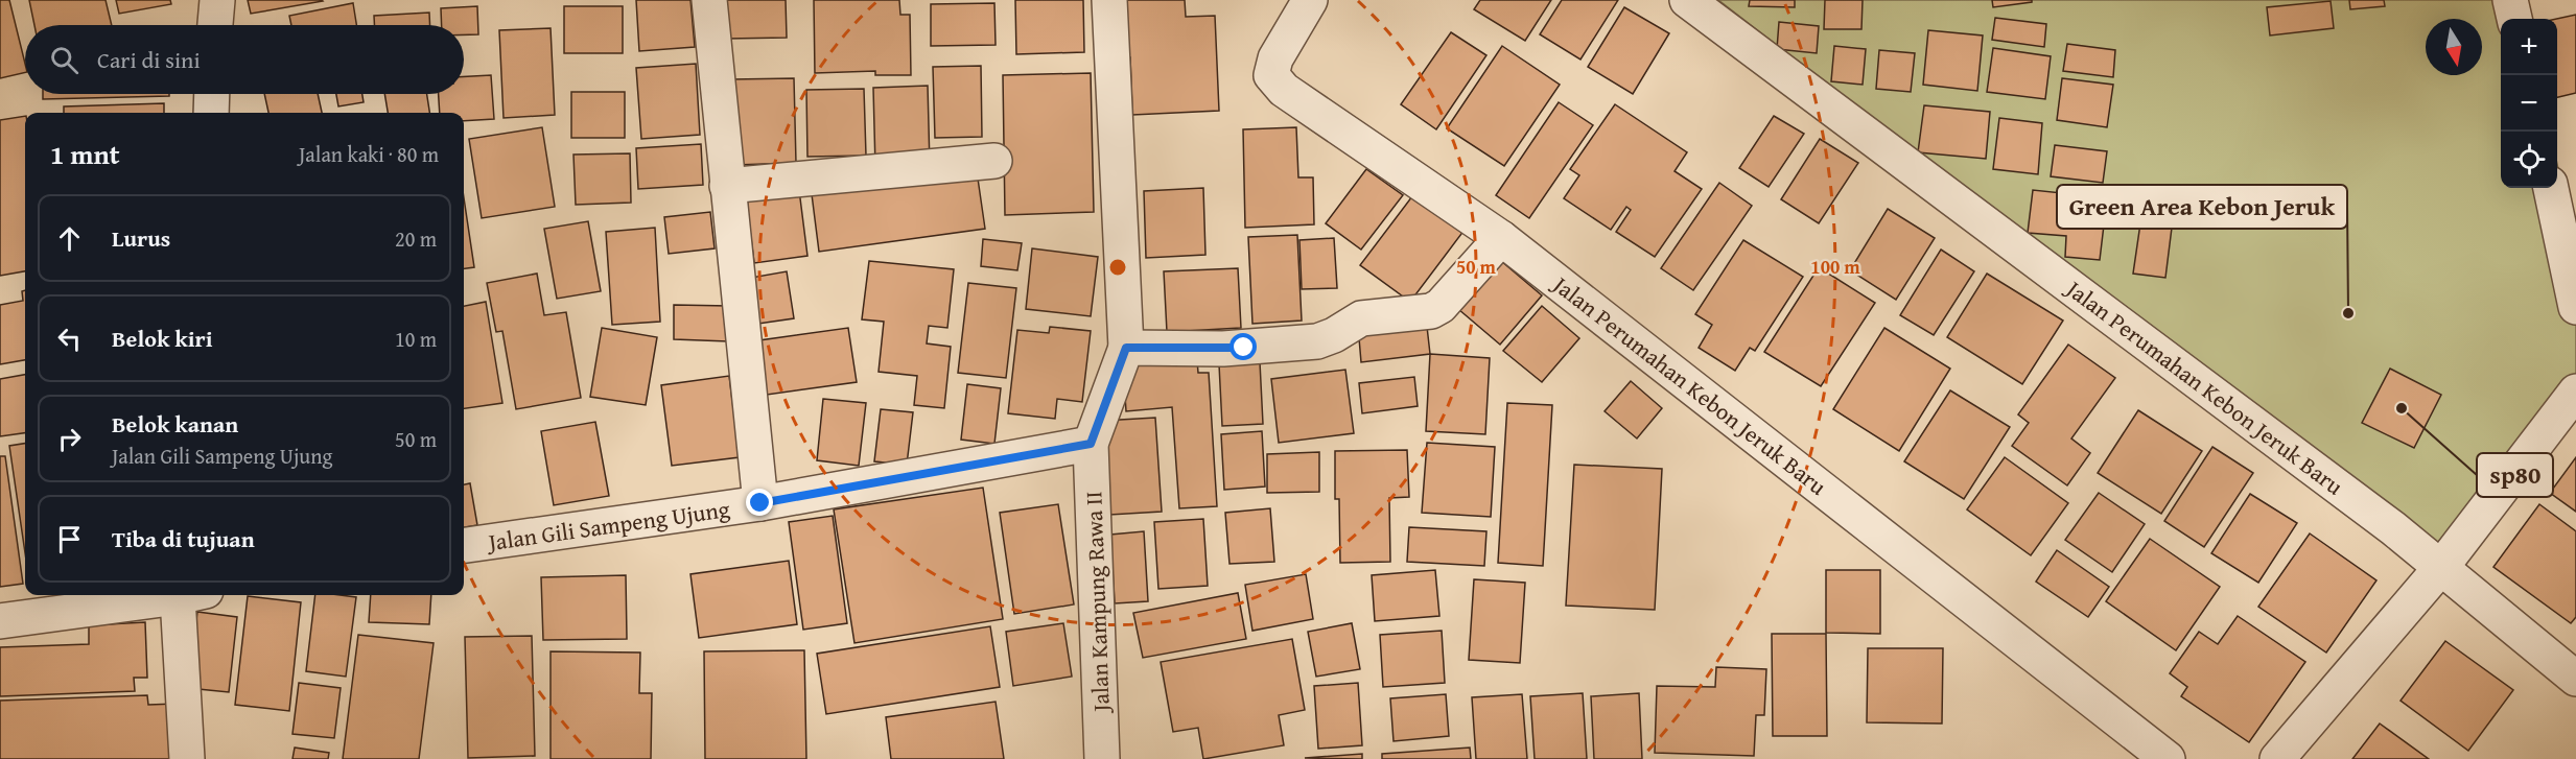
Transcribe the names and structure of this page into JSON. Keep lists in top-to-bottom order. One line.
{"streets":{"street":["Jalan Perumahan Kebon Jeruk Baru","Jalan Gili Sampeng Ujung","Jalan Kampung Rawa II"]},"crossings":[["Jalan Gili Sampeng Ujung","Jalan Kampung Rawa II"]],"places":["Green Area Kebon Jeruk","sp80"],"north":"bottom","page":{"map_buttons":["+","−"],"search":"Cari di sini","heading":["1 mnt","Jalan kaki · 80 m"],"list":[["Lurus","20 m"],["Belok kiri","10 m"],["Belok kanan","Jalan Gili Sampeng Ujung","50 m"],"Tiba di tujuan"]},"rings":["50 m","100 m"]}
